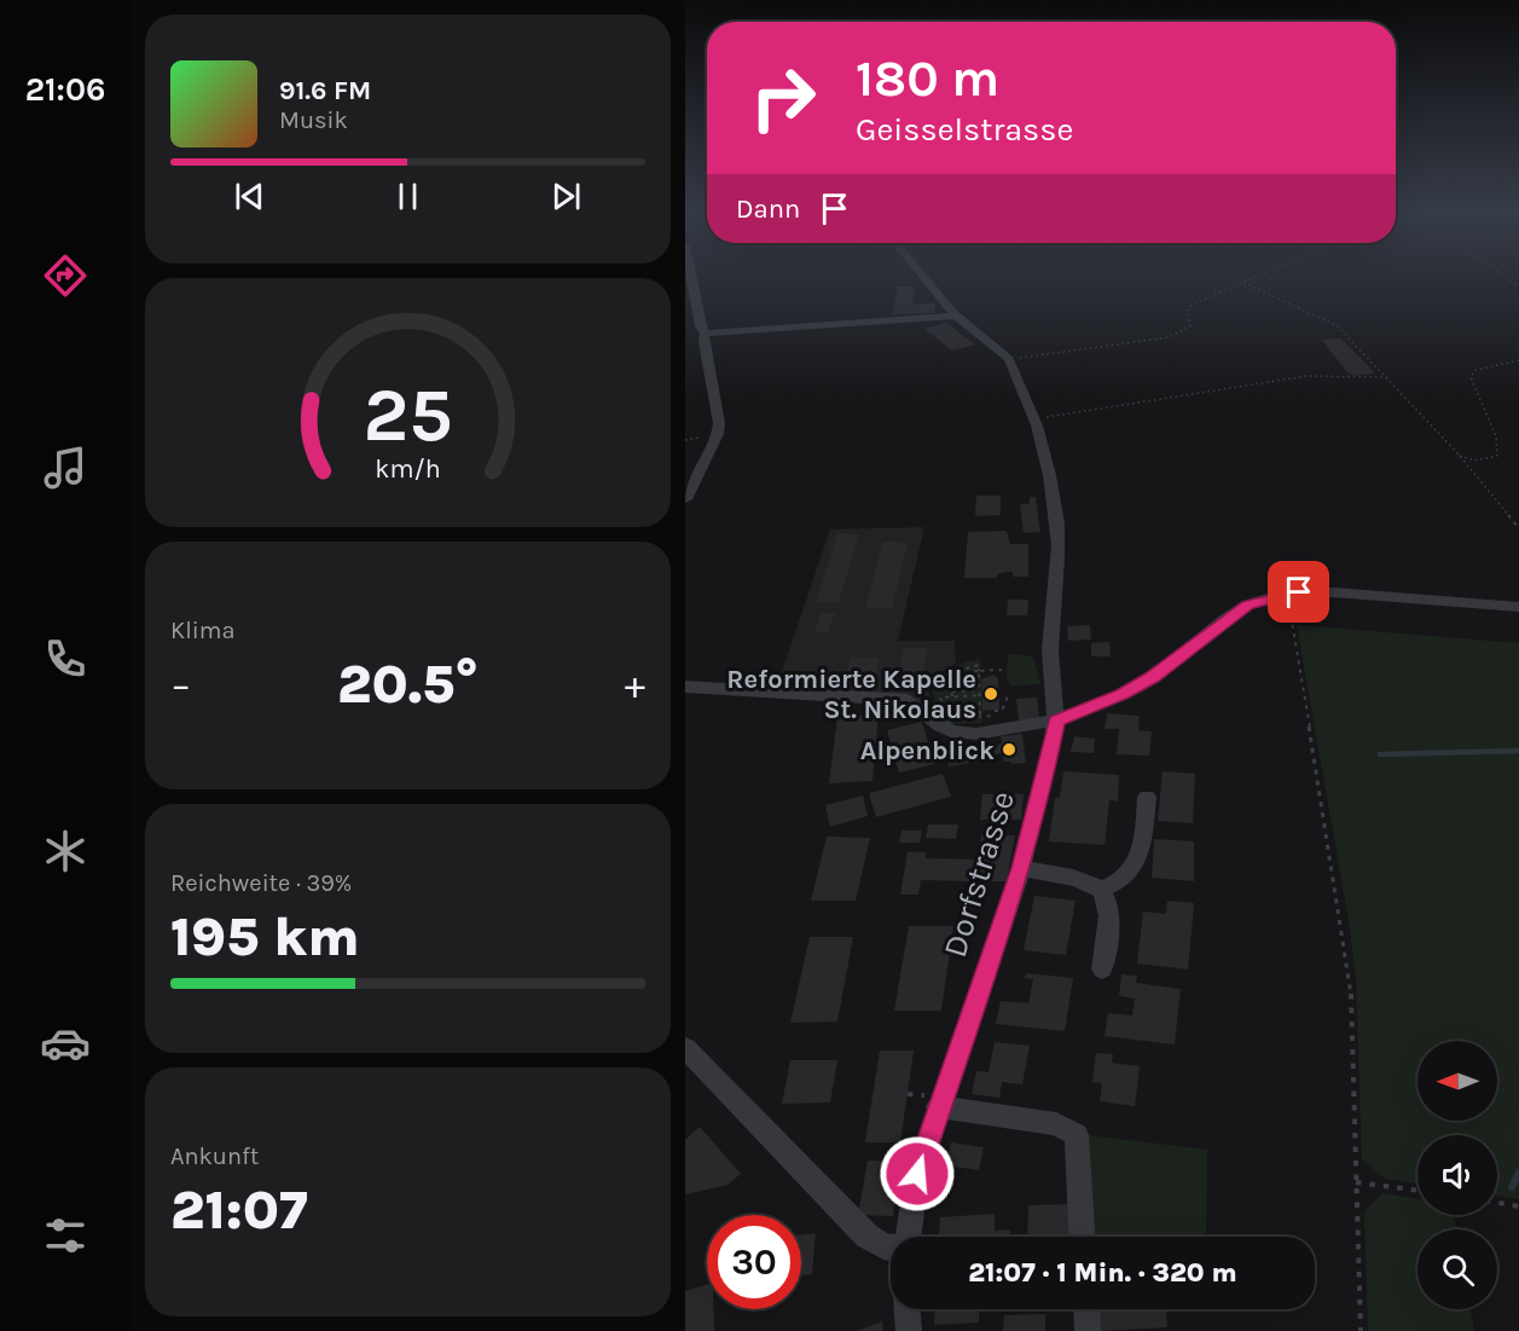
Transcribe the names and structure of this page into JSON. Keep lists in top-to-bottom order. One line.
{"streets":{"street":["Dorfstrasse"]},"places":["Reformierte Kapelle St. Nikolaus","Alpenblick"],"north":"left","page":{"tabs":"21:06","turn":["180 m","Geisselstrasse"],"song":["91.6 FM","Musik"],"then":"Dann","tile":["Klima",["Reichweite · 39%","195 km"],["Ankunft","21:07"]],"heat":["−","20.5°","+"],"limit":"30","trip":"21:07 · 1 Min. · 320 m","gauge":["25","km/h"]}}
